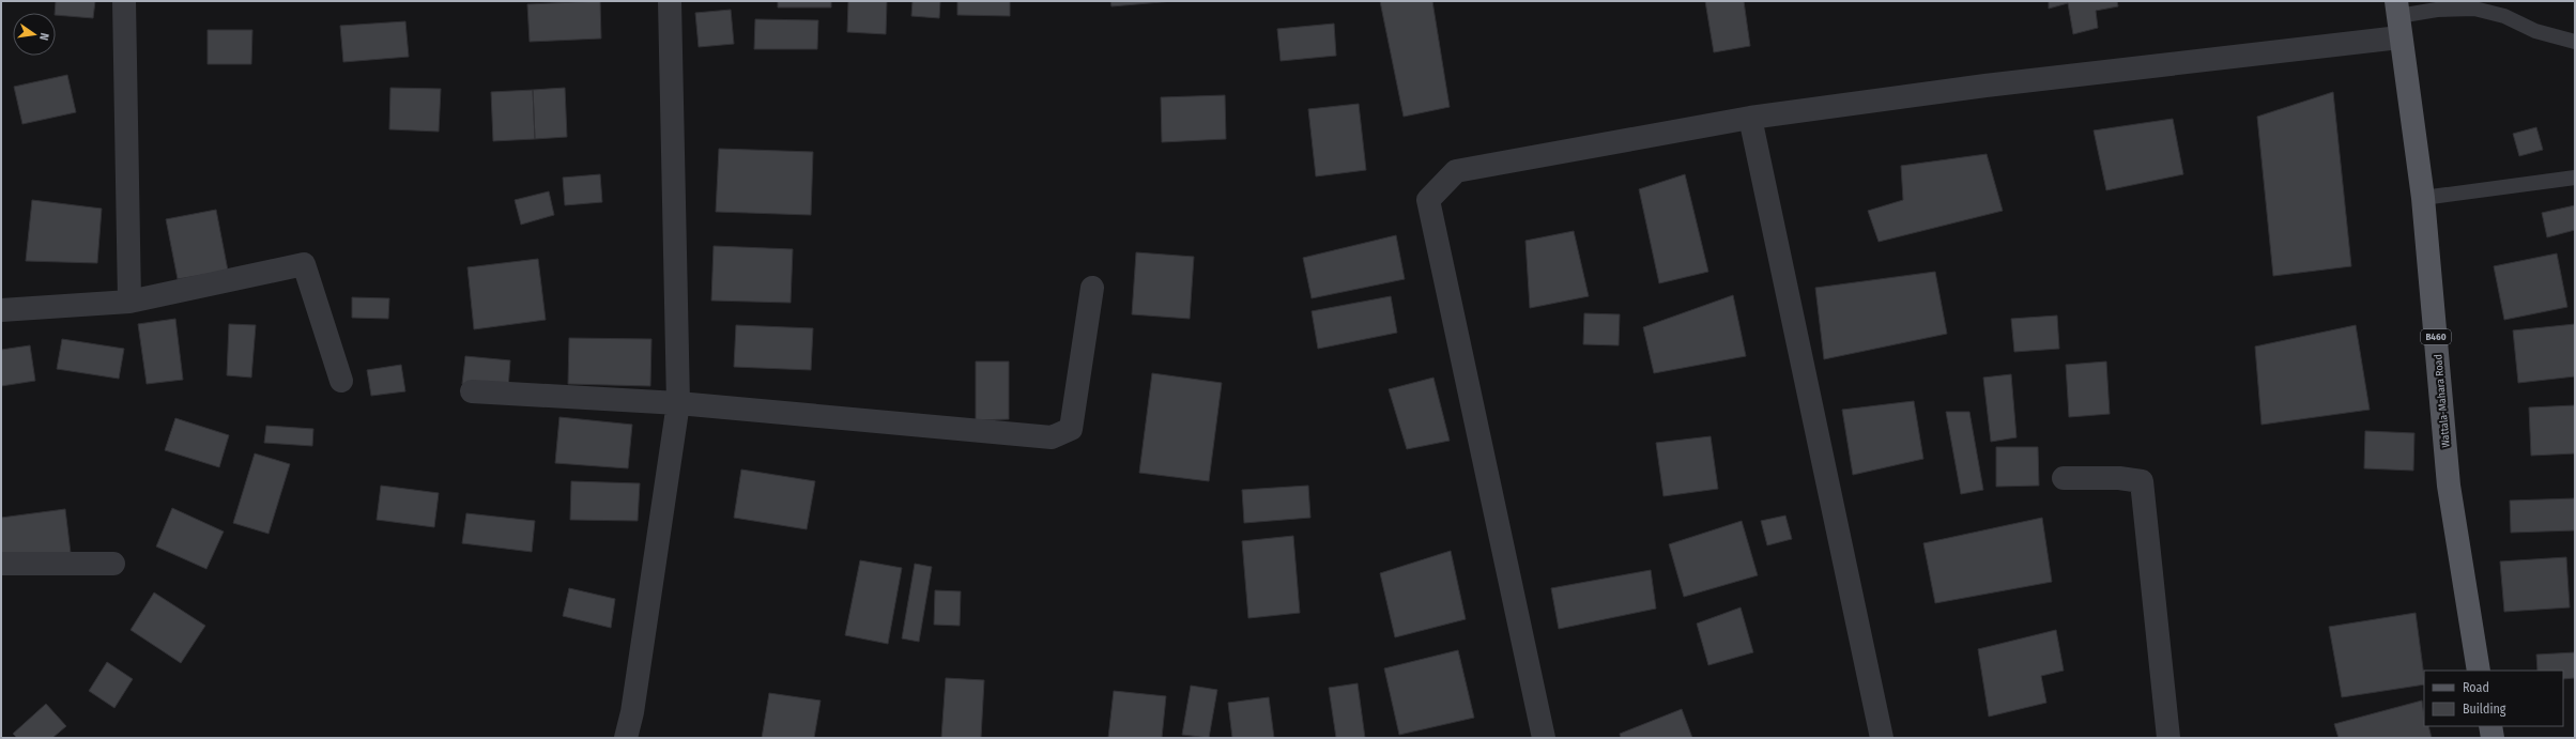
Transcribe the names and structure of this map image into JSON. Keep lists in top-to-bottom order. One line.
{"streets":{"main road":["B460","Wattala-Mahara Road"]},"legend":["Road","Building"],"north":"right"}
